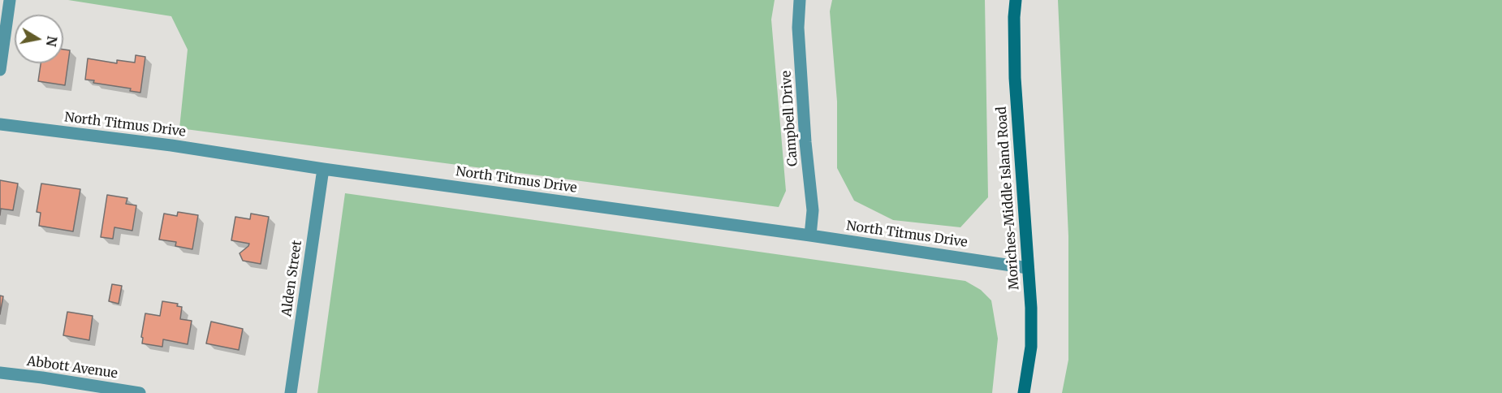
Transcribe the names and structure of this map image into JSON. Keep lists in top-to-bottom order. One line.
{"streets":{"main road":["Moriches-Middle Island Road"],"street":["Campbell Drive","North Titmus Drive","Alden Street","Abbott Avenue"]},"crossings":[["Campbell Drive","North Titmus Drive"],["North Titmus Drive","Moriches-Middle Island Road"],["North Titmus Drive","Alden Street"]],"north":"right"}
